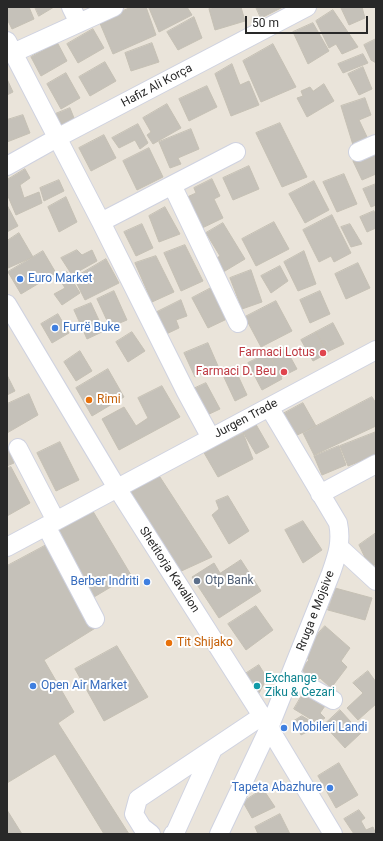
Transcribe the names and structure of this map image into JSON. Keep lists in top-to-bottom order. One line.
{"streets":{"street":["Hafiz Ali Korça","Jurgen Trade","Shetitorja Kavalion","Rruga e Mojsive"]},"crossings":[["Jurgen Trade","Shetitorja Kavalion"],["Jurgen Trade","Rruga e Mojsive"],["Shetitorja Kavalion","Rruga e Mojsive"]],"places":["Euro Market","Furrë Buke","Farmaci Lotus","Farmaci D. Beu","Rimi","Otp Bank","Berber Indriti","Tit Shijako","Open Air Market","Exchange Ziku & Cezari","Mobileri Landi","Tapeta Abazhure"],"scale_bar":"50 m"}
